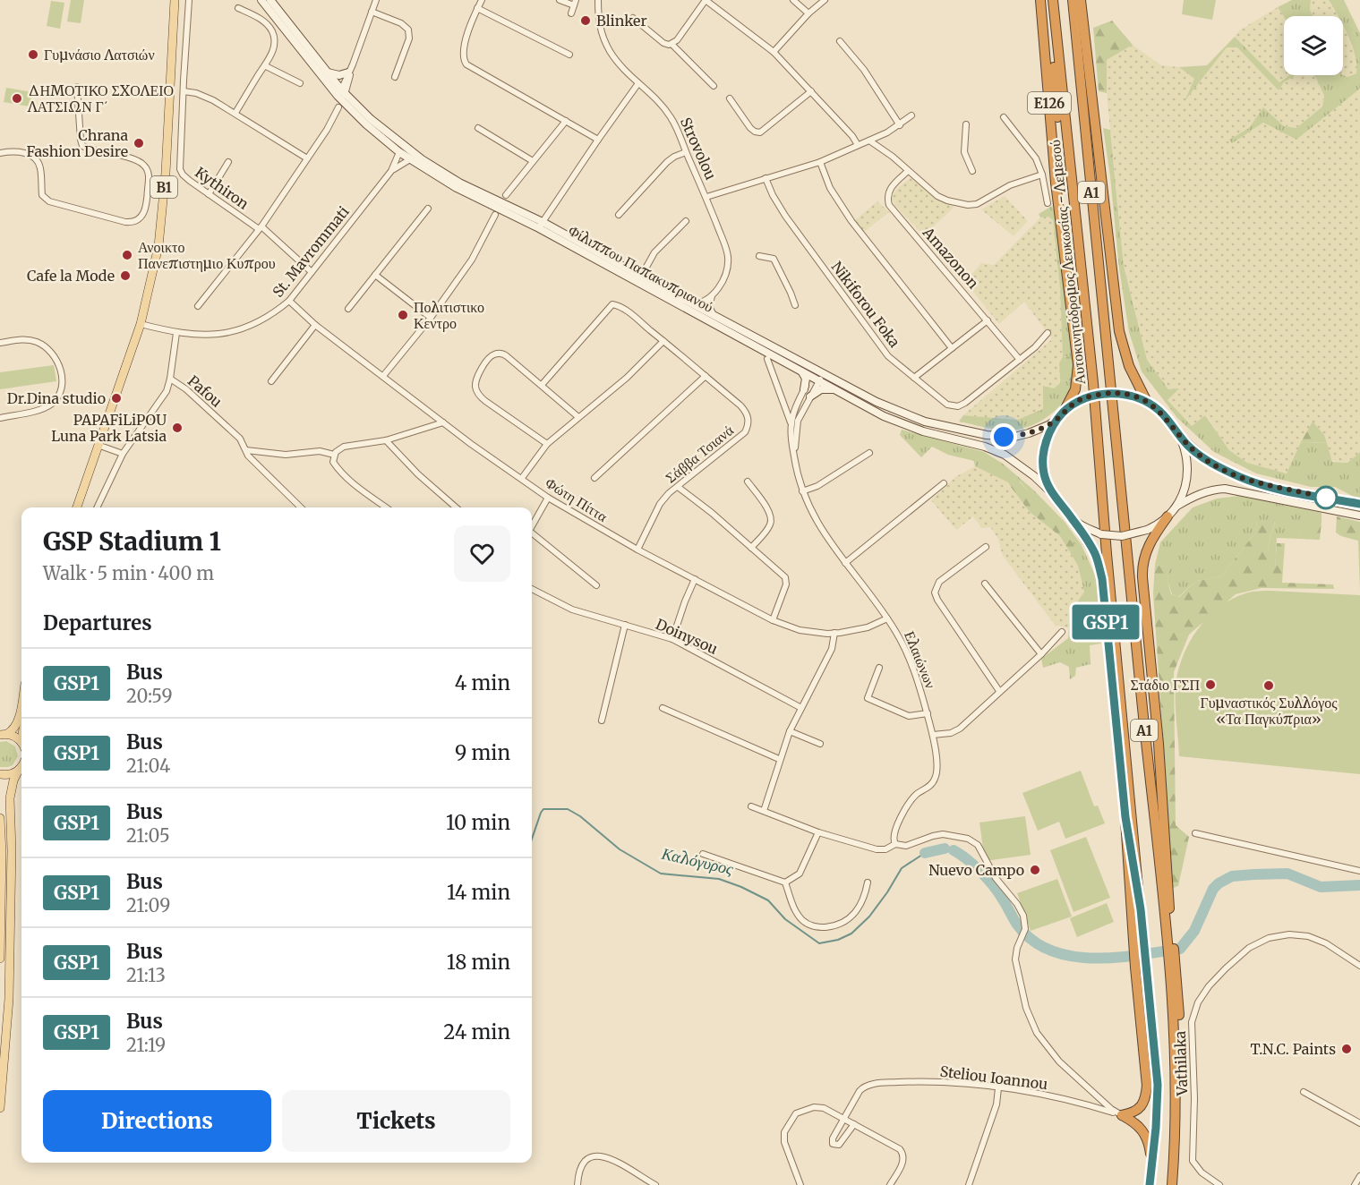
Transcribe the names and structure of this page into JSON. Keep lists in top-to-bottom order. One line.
{"streets":{"highway":["E126","A1","Αυτοκινητόδρομος Λευκωσίας - Λεμεσού"],"main road":["B1","Φίλιππου Παπακυπριανού"],"street":["Strovolou","Kythiron","St. Mavrommati","Amazonon","Nikiforou Foka","Pafou","Σάββα Τσιανά","Φώτη Πίττα","Doinysou","Ελαιώνων","Vathilaka","Steliou Ioannou"]},"crossings":[["Strovolou","Φίλιππου Παπακυπριανού"],["B1","St. Mavrommati"],["Kythiron","St. Mavrommati"],["St. Mavrommati","Φίλιππου Παπακυπριανού"],["St. Mavrommati","Φώτη Πίττα"],["Amazonon","Nikiforou Foka"],["Φίλιππου Παπακυπριανού","Ελαιώνων"],["Σάββα Τσιανά","Φώτη Πίττα"],["Φώτη Πίττα","Ελαιώνων"]],"water":["Καλόγυρος"],"places":["Blinker","Γυμνάσιο Λατσιών","ΔΗΜΟΤΙΚΟ ΣΧΟΛΕΙΟ ΛΑΤΣΙΩΝ Γ΄","Chrana Fashion Desire","Ανοικτο Πανεπιστημιο Κυπρου","Cafe la Mode","Πολιτιστικο Κεντρο","Dr.Dina studio","PAPAFiLiPOU Luna Park Latsia","Στάδιο ΓΣΠ","Γυμναστικός Συλλόγος «Τα Παγκύπρια»","Nuevo Campo","T.N.C. Paints"],"lines":["bus line GSP1"],"page":{"on_map":"GSP1","heading":[["GSP Stadium 1","Walk · 5 min · 400 m"],"Departures"],"list":[{"mark":"GSP1","name":"Bus","note":"20:59","value":"4 min"},{"mark":"GSP1","name":"Bus","note":"21:04","value":"9 min"},{"mark":"GSP1","name":"Bus","note":"21:05","value":"10 min"},{"mark":"GSP1","name":"Bus","note":"21:09","value":"14 min"},{"mark":"GSP1","name":"Bus","note":"21:13","value":"18 min"},{"mark":"GSP1","name":"Bus","note":"21:19","value":"24 min"}],"buttons":["Directions","Tickets"]}}
